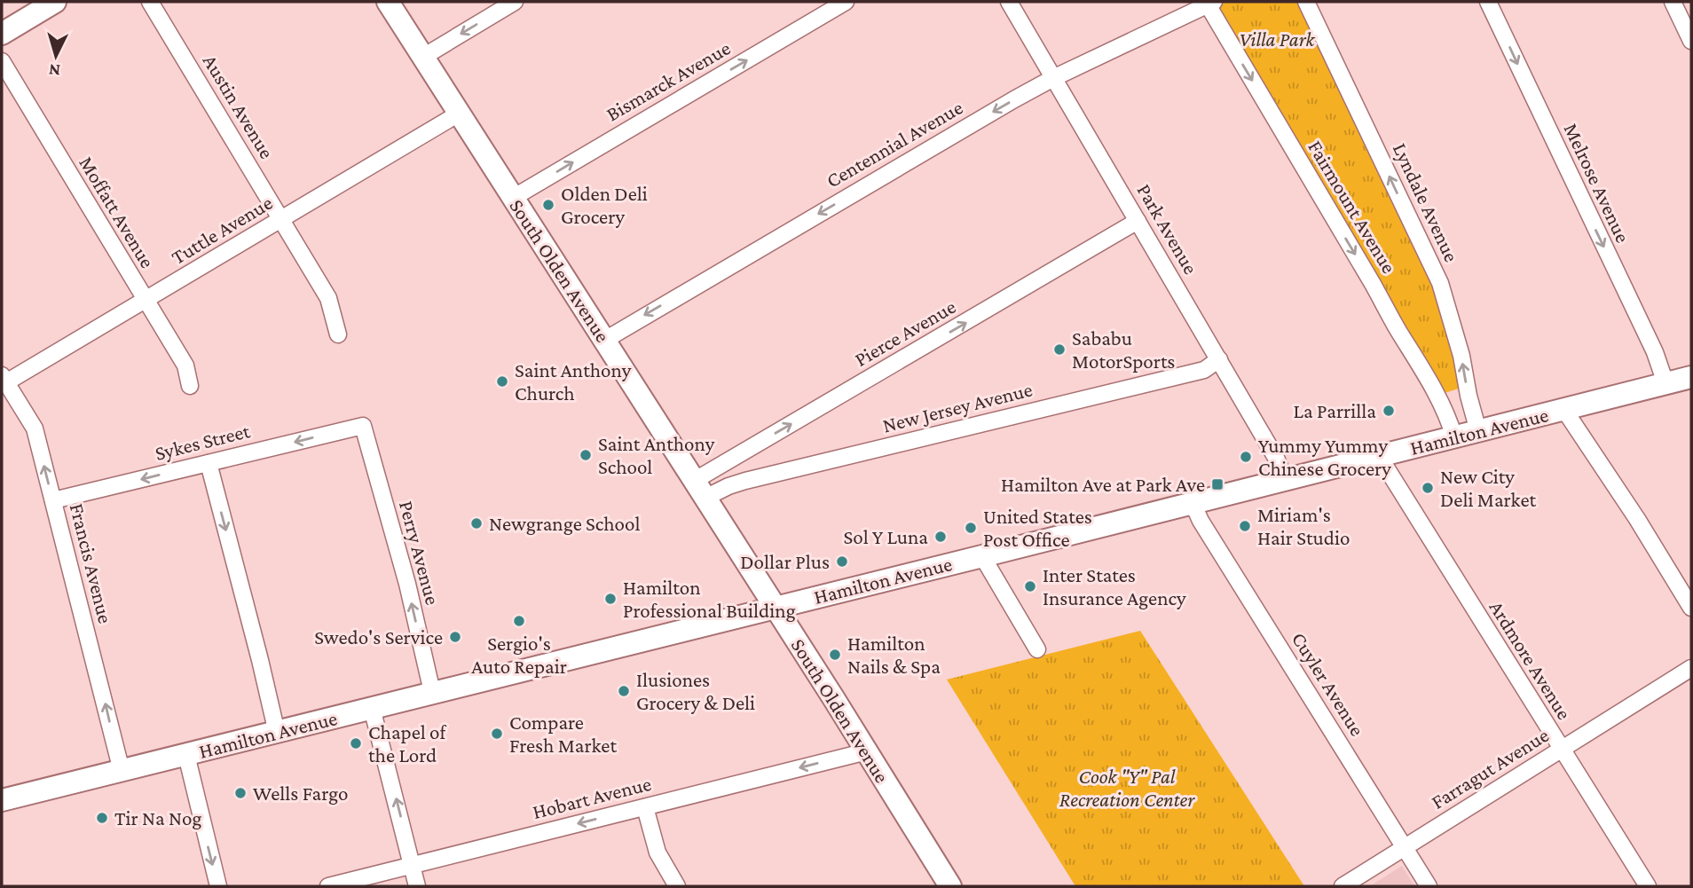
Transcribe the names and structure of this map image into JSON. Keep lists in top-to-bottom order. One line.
{"streets":{"main road":["South Olden Avenue","Hamilton Avenue"],"street":["Bismarck Avenue","Austin Avenue","Centennial Avenue","Melrose Avenue","Lyndale Avenue","Fairmount Avenue","Moffatt Avenue","Park Avenue","Tuttle Avenue","Pierce Avenue","New Jersey Avenue","Sykes Street","Perry Avenue","Francis Avenue","Ardmore Avenue","Cuyler Avenue","Farragut Avenue","Hobart Avenue"]},"crossings":[["Bismarck Avenue","South Olden Avenue"],["Austin Avenue","Tuttle Avenue"],["Centennial Avenue","Fairmount Avenue"],["Centennial Avenue","Park Avenue"],["Centennial Avenue","South Olden Avenue"],["Melrose Avenue","Hamilton Avenue"],["Lyndale Avenue","Hamilton Avenue"],["Fairmount Avenue","Hamilton Avenue"],["Moffatt Avenue","Tuttle Avenue"],["Park Avenue","Pierce Avenue"],["Park Avenue","New Jersey Avenue"],["Park Avenue","Hamilton Avenue"],["Tuttle Avenue","South Olden Avenue"],["Tuttle Avenue","Francis Avenue"],["South Olden Avenue","Pierce Avenue"],["South Olden Avenue","New Jersey Avenue"],["South Olden Avenue","Hamilton Avenue"],["South Olden Avenue","Hobart Avenue"],["Pierce Avenue","New Jersey Avenue"],["Hamilton Avenue","Perry Avenue"],["Hamilton Avenue","Francis Avenue"],["Hamilton Avenue","Ardmore Avenue"],["Hamilton Avenue","Cuyler Avenue"],["Sykes Street","Perry Avenue"],["Sykes Street","Francis Avenue"],["Ardmore Avenue","Farragut Avenue"],["Cuyler Avenue","Farragut Avenue"]],"one_way":["Bismarck Avenue","Centennial Avenue","Melrose Avenue","Lyndale Avenue","Fairmount Avenue","Pierce Avenue","Sykes Street","Perry Avenue","Francis Avenue","Hobart Avenue"],"parks":["Villa Park","Cook \"Y\" Pal Recreation Center"],"places":{"other":["Olden Deli Grocery","Sababu MotorSports","Saint Anthony Church","La Parrilla","Saint Anthony School","Yummy Yummy Chinese Grocery","New City Deli Market","Newgrange School","Miriam's Hair Studio","United States Post Office","Sol Y Luna","Dollar Plus","Inter States Insurance Agency","Hamilton Professional Building","Sergio's Auto Repair","Swedo's Service","Hamilton Nails & Spa","Ilusiones Grocery & Deli","Compare Fresh Market","Chapel of the Lord","Wells Fargo","Tir Na Nog"],"transit":["Hamilton Ave at Park Ave"]},"north":"bottom"}
